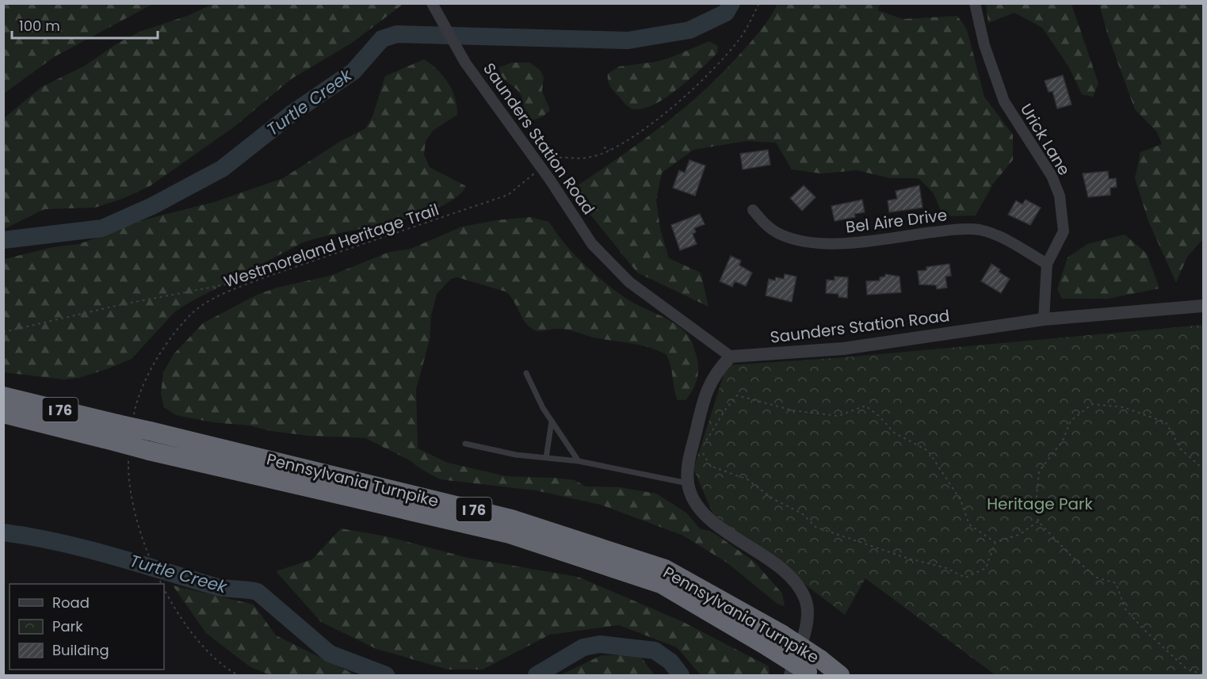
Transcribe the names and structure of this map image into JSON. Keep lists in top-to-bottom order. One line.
{"streets":{"highway":["I 76","Pennsylvania Turnpike"],"street":["Saunders Station Road","Urick Lane","Bel Aire Drive"],"path":["Westmoreland Heritage Trail"]},"crossings":[["Saunders Station Road","Urick Lane"],["Saunders Station Road","Westmoreland Heritage Trail"],["Urick Lane","Bel Aire Drive"],["Westmoreland Heritage Trail","Pennsylvania Turnpike"]],"water":["Turtle Creek"],"parks":["Heritage Park"],"legend":["Road","Park","Building"],"scale_bar":"100 m"}
